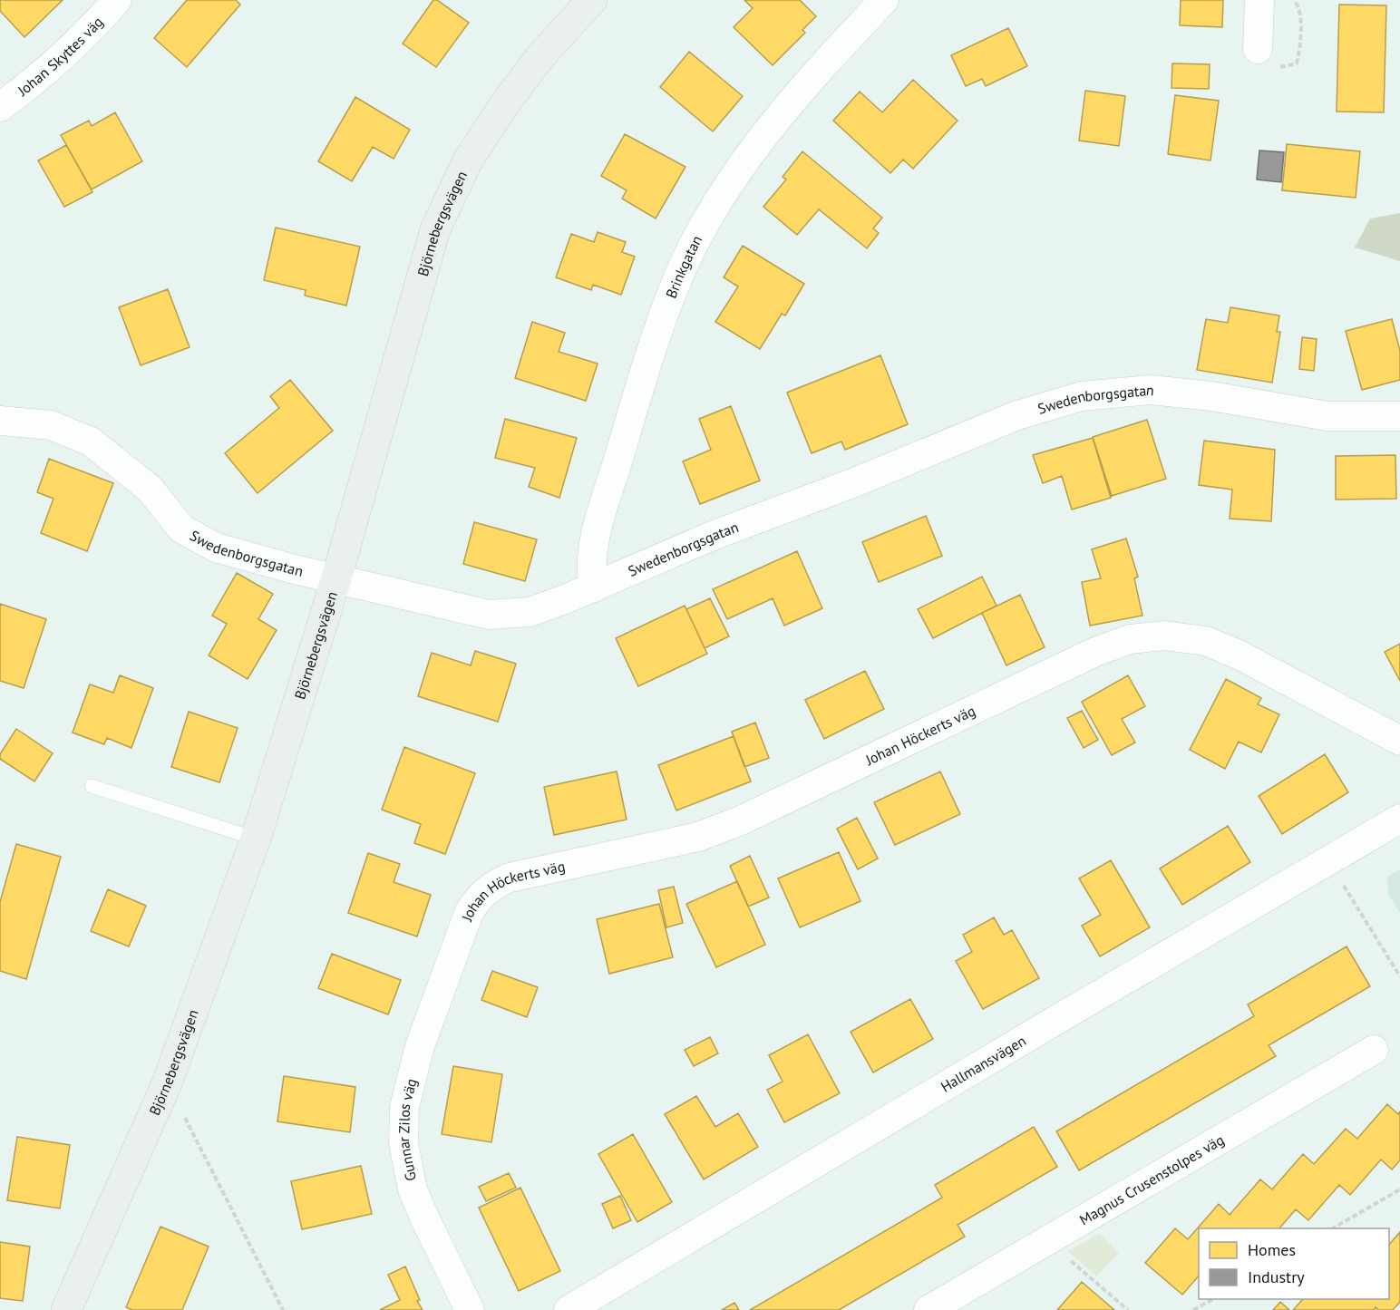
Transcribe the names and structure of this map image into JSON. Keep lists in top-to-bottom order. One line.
{"streets":{"street":["Johan Skyttes väg","Björnebergsvägen","Brinkgatan","Swedenborgsgatan","Johan Höckerts väg","Hallmansvägen","Gunnar Zilos väg","Magnus Crusenstolpes väg"]},"crossings":[["Björnebergsvägen","Swedenborgsgatan"],["Brinkgatan","Swedenborgsgatan"],["Johan Höckerts väg","Gunnar Zilos väg"]],"legend":["Homes","Industry"]}
